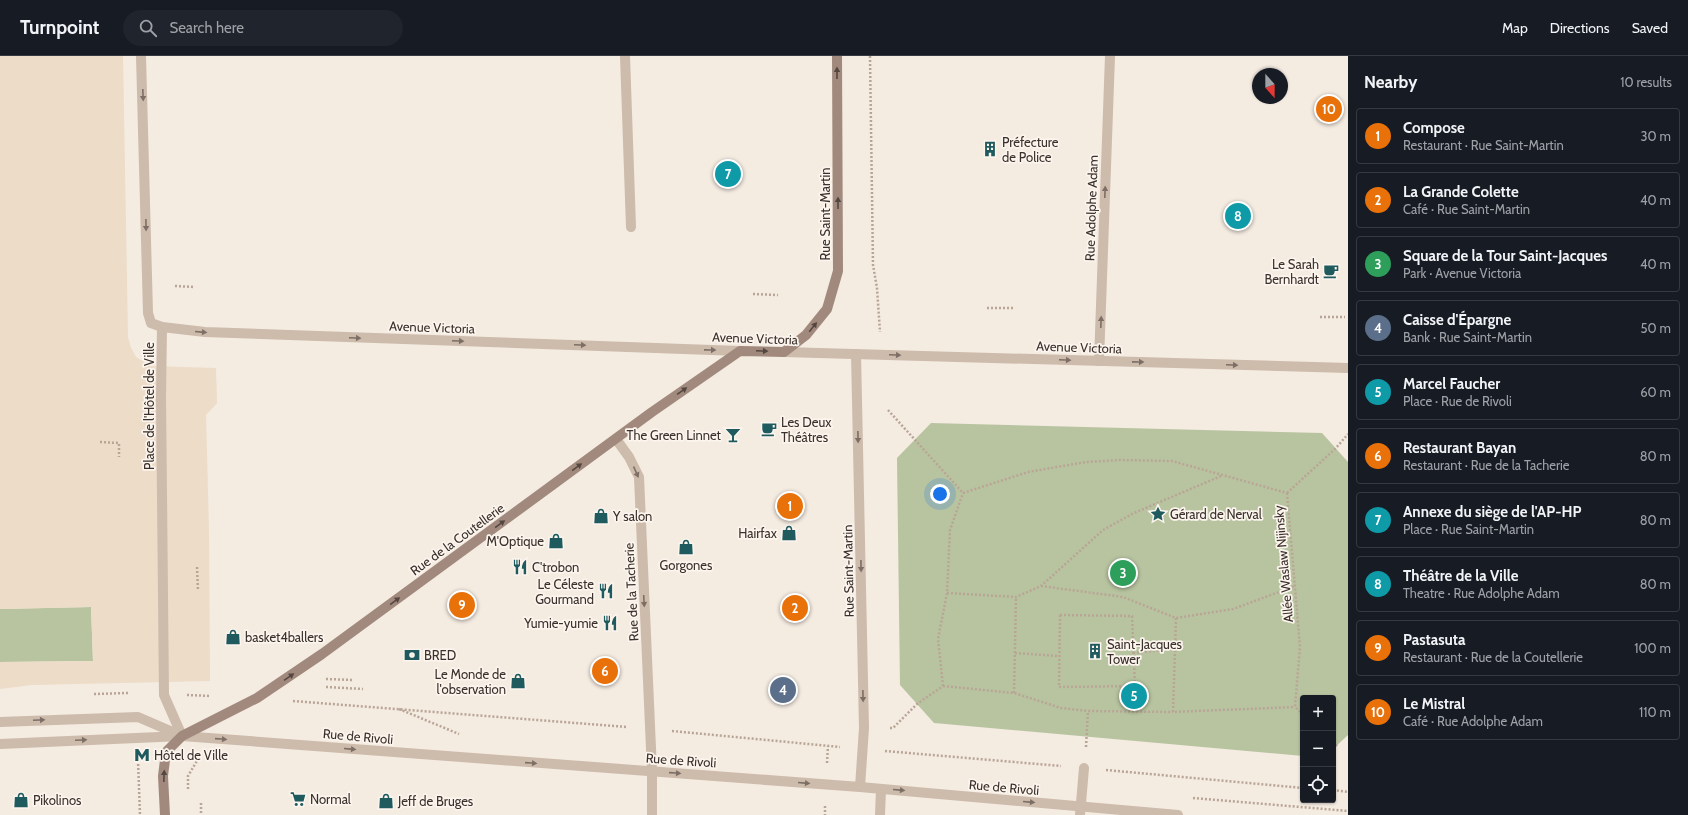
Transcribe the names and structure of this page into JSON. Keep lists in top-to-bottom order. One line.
{"streets":{"main road":["Rue Saint-Martin","Avenue Victoria","Rue de la Coutellerie"],"street":["Rue Adolphe Adam","Place de l'Hôtel de Ville","Rue de la Tacherie","Rue de Rivoli"],"path":["Allée Waslaw Nijinsky"]},"crossings":[["Rue Adolphe Adam","Avenue Victoria"],["Rue Saint-Martin","Avenue Victoria"],["Rue Saint-Martin","Rue de Rivoli"],["Avenue Victoria","Place de l'Hôtel de Ville"],["Avenue Victoria","Rue de la Coutellerie"],["Place de l'Hôtel de Ville","Rue de la Coutellerie"],["Place de l'Hôtel de Ville","Rue de Rivoli"],["Rue de la Coutellerie","Rue de la Tacherie"],["Rue de la Coutellerie","Rue de Rivoli"],["Rue de la Tacherie","Rue de Rivoli"]],"one_way":["Rue Adolphe Adam","Avenue Victoria","Place de l'Hôtel de Ville","Rue de la Coutellerie","Rue de la Tacherie","Rue de Rivoli"],"places":{"building":["Préfecture de Police","Saint-Jacques Tower"],"cafe":["Le Sarah Bernhardt","Les Deux Théâtres"],"bar":["The Green Linnet"],"place":["Gérard de Nerval"],"shop":["Y salon","Hairfax","M'Optique","Gorgones","basket4ballers","Le Monde de l'observation","Pikolinos","Jeff de Bruges"],"restaurant":["C'trobon","Le Céleste Gourmand","Yumie-yumie"],"bank":["BRED"],"metro station":["Hôtel de Ville"],"supermarket":["Normal"]},"north":"bottom","page":{"header":"Turnpoint","search":"Search here","nav":["Map","Directions","Saved"],"heading":["Nearby","10 results"],"pins":["10","7","8","1","3","9","2","6","4","5"],"list":[{"mark":"1","name":"Compose","note":"Restaurant · Rue Saint-Martin","value":"30 m"},{"mark":"2","name":"La Grande Colette","note":"Café · Rue Saint-Martin","value":"40 m"},{"mark":"3","name":"Square de la Tour Saint-Jacques","note":"Park · Avenue Victoria","value":"40 m"},{"mark":"4","name":"Caisse d'Épargne","note":"Bank · Rue Saint-Martin","value":"50 m"},{"mark":"5","name":"Marcel Faucher","note":"Place · Rue de Rivoli","value":"60 m"},{"mark":"6","name":"Restaurant Bayan","note":"Restaurant · Rue de la Tacherie","value":"80 m"},{"mark":"7","name":"Annexe du siège de l'AP-HP","note":"Place · Rue Saint-Martin","value":"80 m"},{"mark":"8","name":"Théâtre de la Ville","note":"Theatre · Rue Adolphe Adam","value":"80 m"},{"mark":"9","name":"Pastasuta","note":"Restaurant · Rue de la Coutellerie","value":"100 m"},{"mark":"10","name":"Le Mistral","note":"Café · Rue Adolphe Adam","value":"110 m"}],"map_buttons":["+","−"]}}
